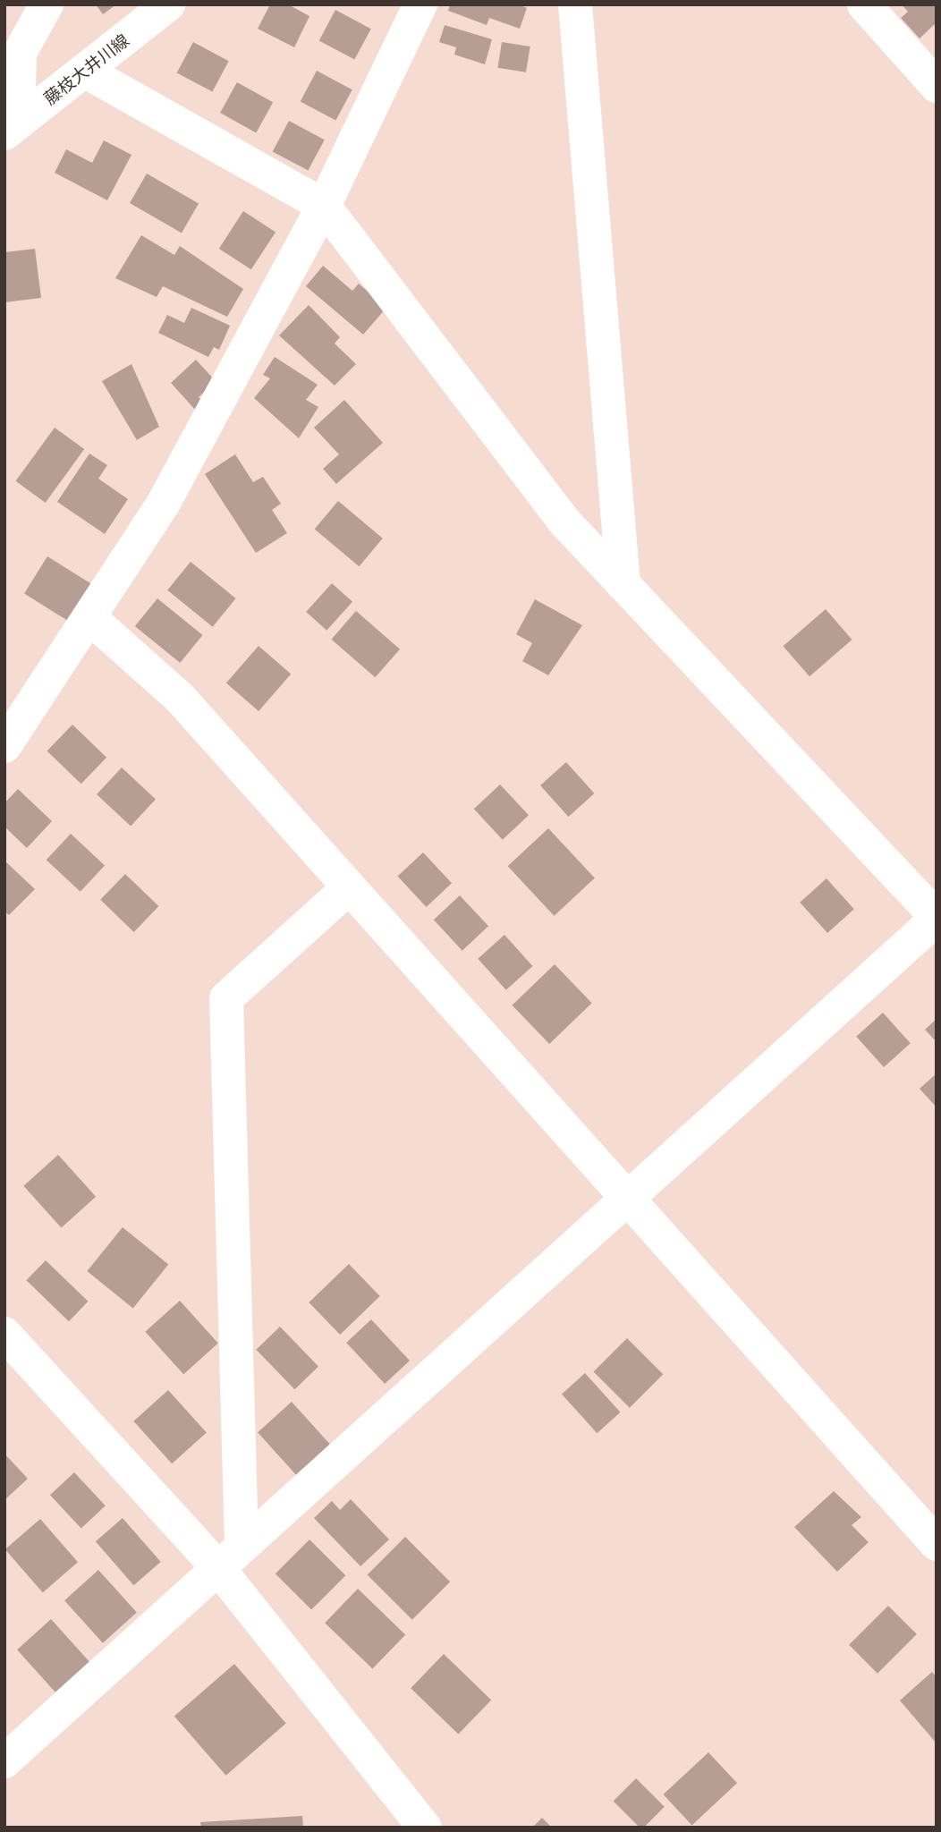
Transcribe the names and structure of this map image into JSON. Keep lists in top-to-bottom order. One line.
{"streets":{"street":["藤枝大井川線"]}}
